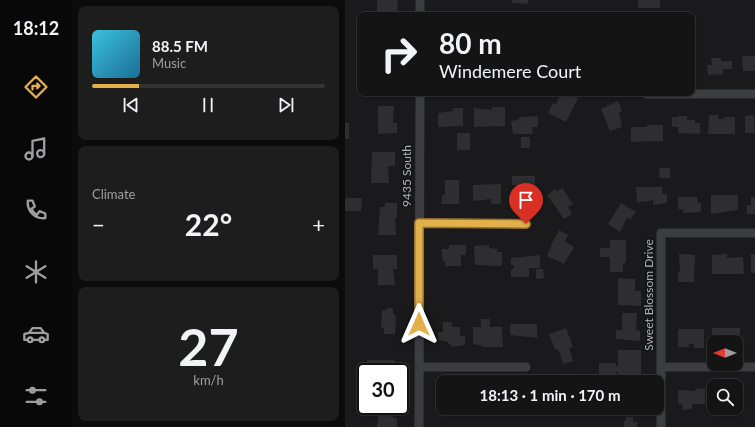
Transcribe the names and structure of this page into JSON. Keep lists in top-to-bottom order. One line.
{"streets":{"street":["9435 South","Sweet Blossom Drive"]},"north":"left","page":{"tabs":"18:12","turn":["80 m","Windemere Court"],"song":["88.5 FM","Music"],"tile":["Climate",["27","km/h"]],"heat":["−","22°","+"],"limit":"30","trip":"18:13 · 1 min · 170 m"}}
